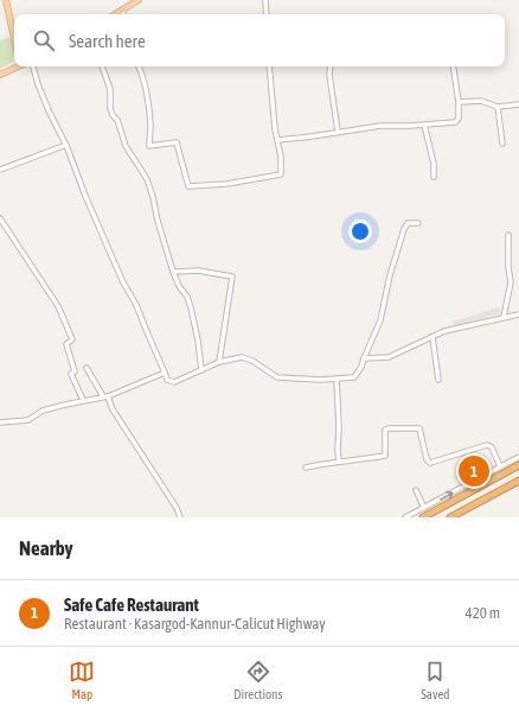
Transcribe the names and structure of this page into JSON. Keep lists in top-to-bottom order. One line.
{"page":{"search":"Search here","pins":"1","heading":"Nearby","list":[{"mark":"1","name":"Safe Cafe Restaurant","note":"Restaurant · Kasargod-Kannur-Calicut Highway","value":"420 m"}],"nav":["Map","Directions","Saved"]}}
